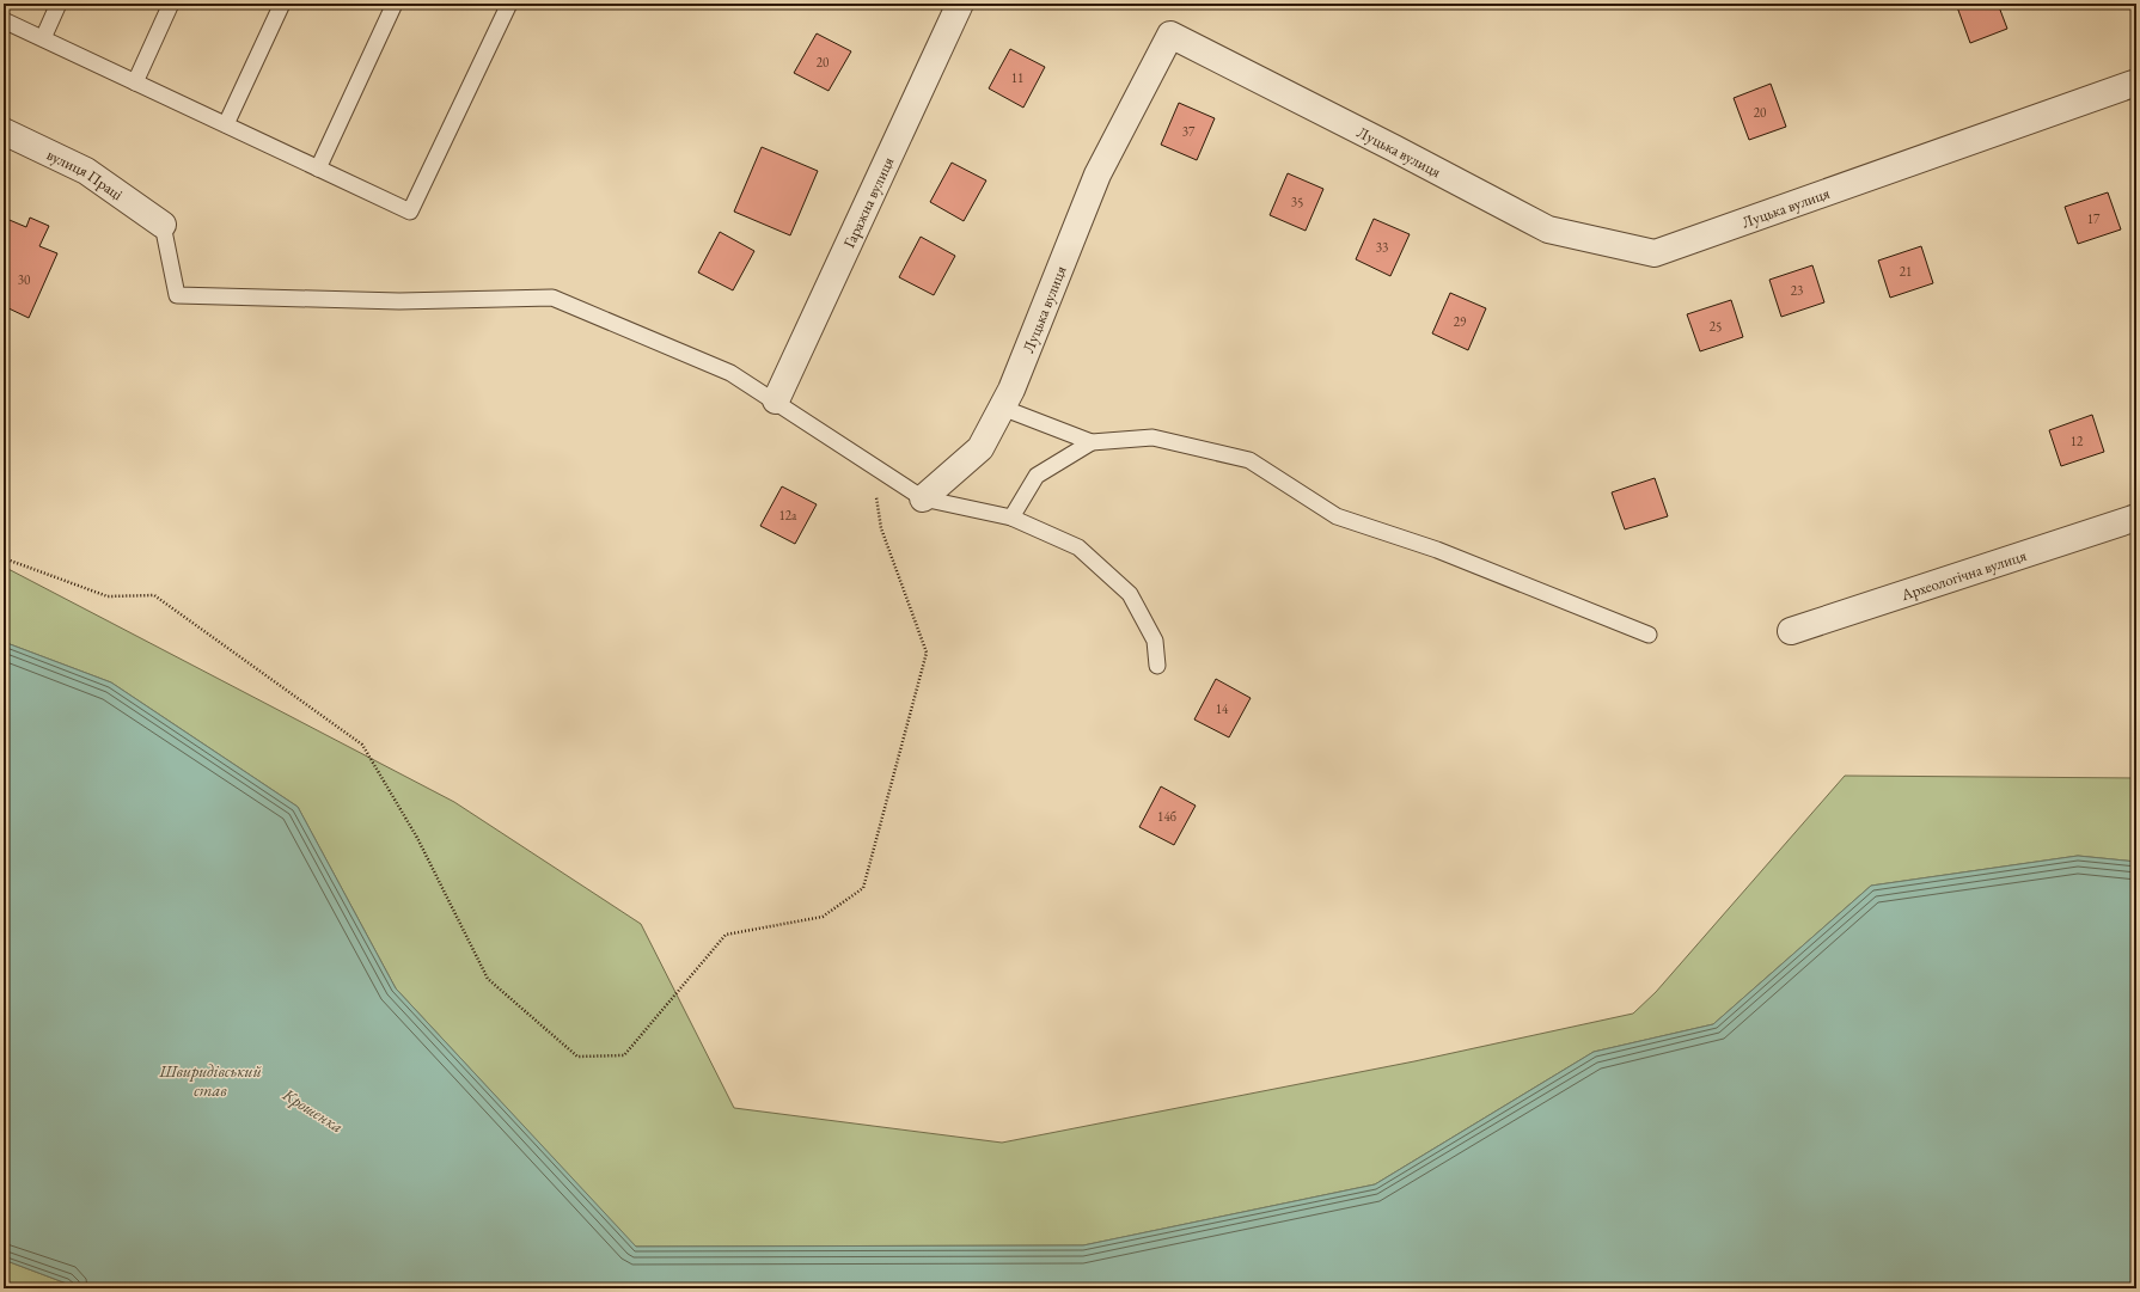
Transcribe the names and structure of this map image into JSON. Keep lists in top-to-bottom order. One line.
{"streets":{"street":["Луцька вулиця","вулиця Праці","Гаражна вулиця","Археологічна вулиця"]},"water":["Швиридівський став","Крошенка"],"house_numbers":["20","11","20","37","35","17","33","21","30","23","29","25","12","12а","14","14б"]}
